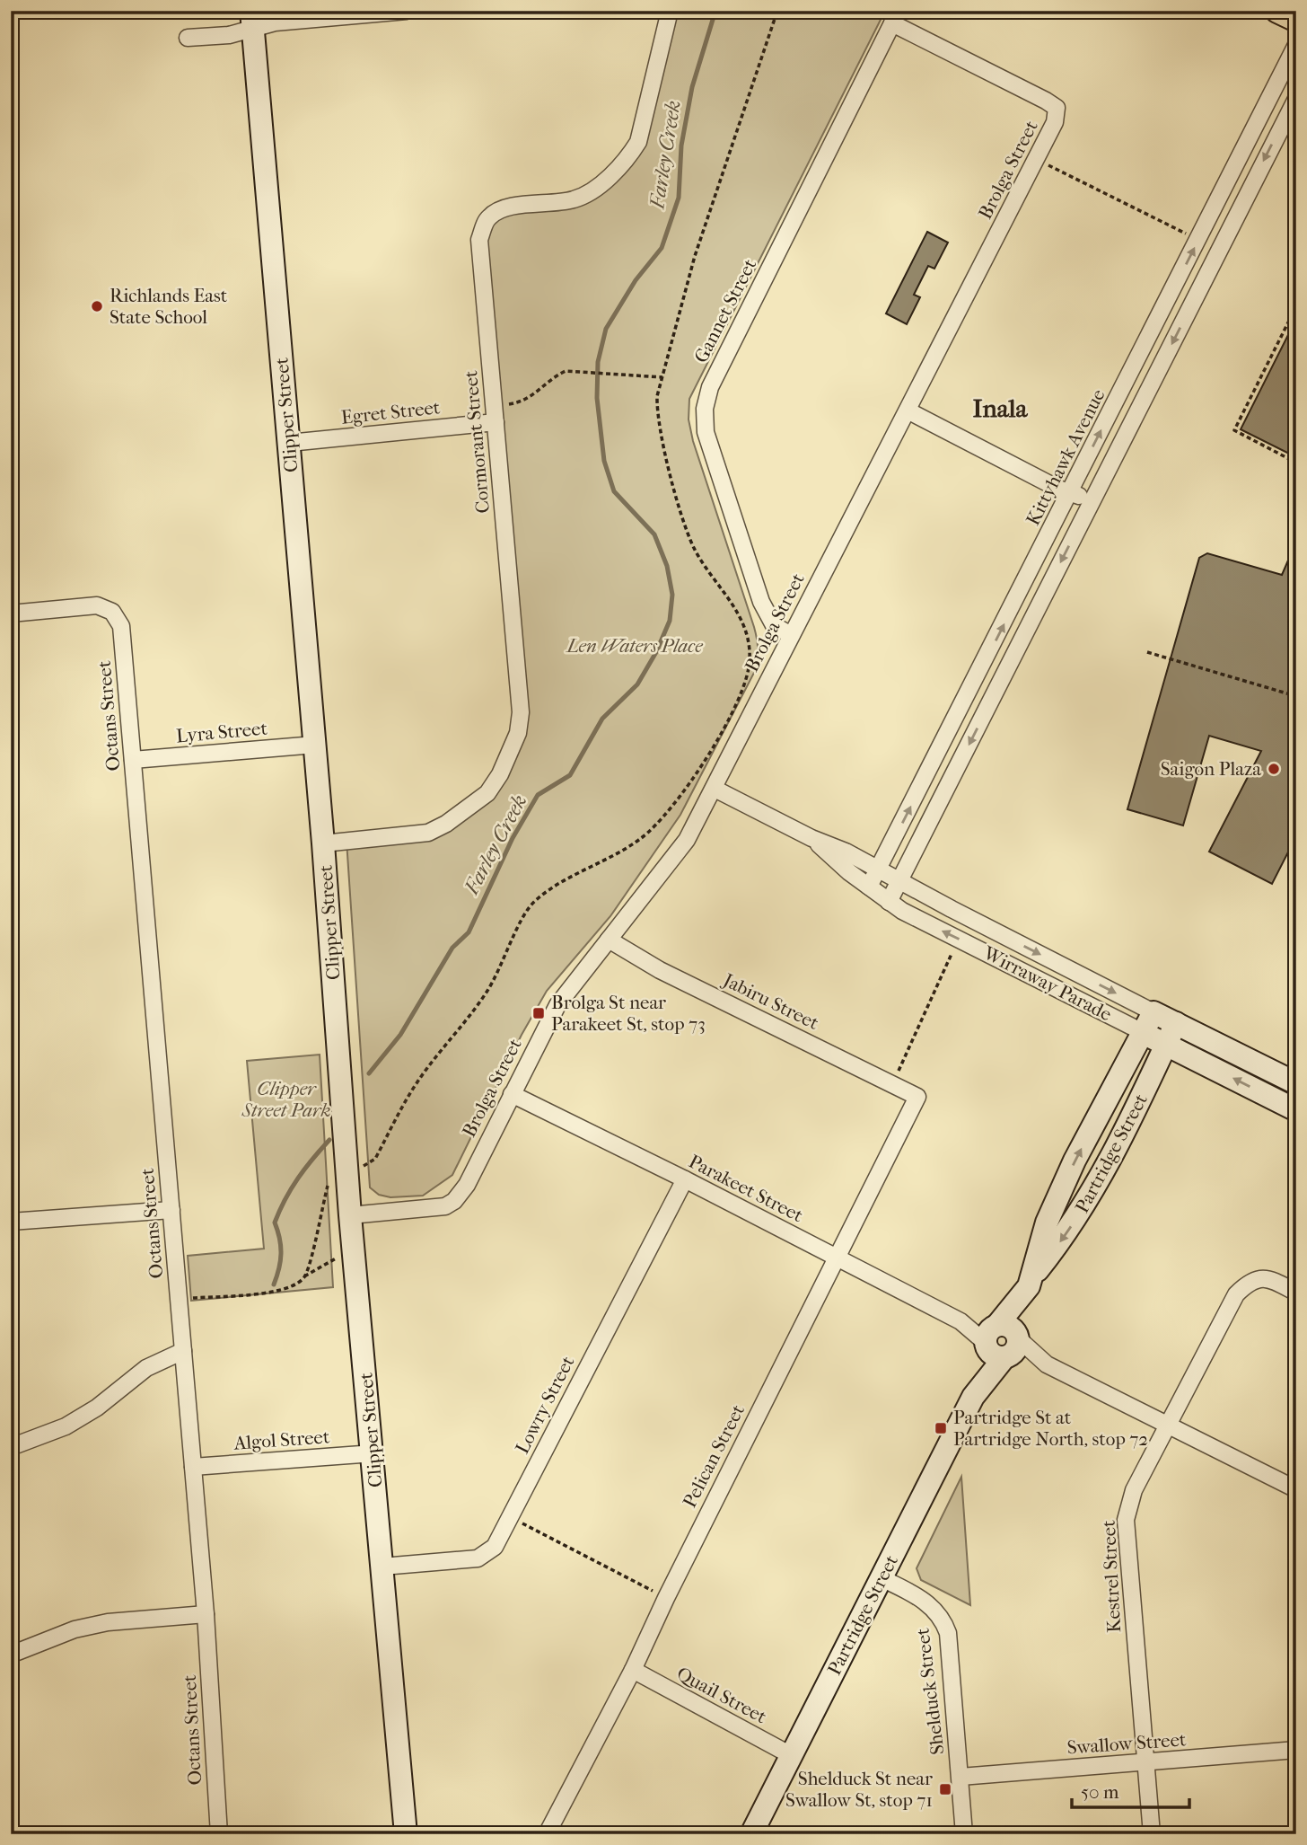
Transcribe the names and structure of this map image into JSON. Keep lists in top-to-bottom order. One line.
{"streets":{"street":["Brolga Street","Gannet Street","Egret Street","Clipper Street","Cormorant Street","Kittyhawk Avenue","Octans Street","Lyra Street","Wirraway Parade","Jabiru Street","Partridge Street","Parakeet Street","Lowry Street","Algol Street","Pelican Street","Kestrel Street","Shelduck Street","Quail Street","Swallow Street"]},"crossings":[["Brolga Street","Gannet Street"],["Brolga Street","Clipper Street"],["Brolga Street","Wirraway Parade"],["Brolga Street","Jabiru Street"],["Brolga Street","Parakeet Street"],["Egret Street","Clipper Street"],["Egret Street","Cormorant Street"],["Clipper Street","Cormorant Street"],["Clipper Street","Lyra Street"],["Clipper Street","Lowry Street"],["Clipper Street","Algol Street"],["Kittyhawk Avenue","Wirraway Parade"],["Octans Street","Lyra Street"],["Octans Street","Algol Street"],["Wirraway Parade","Partridge Street"],["Jabiru Street","Pelican Street"],["Partridge Street","Parakeet Street"],["Partridge Street","Shelduck Street"],["Partridge Street","Quail Street"],["Parakeet Street","Lowry Street"],["Parakeet Street","Pelican Street"],["Parakeet Street","Kestrel Street"],["Pelican Street","Quail Street"],["Kestrel Street","Swallow Street"],["Shelduck Street","Swallow Street"]],"districts":["Inala"],"water":["Farley Creek"],"parks":["Len Waters Place","Clipper Street Park"],"places":{"other":["Richlands East State School","Saigon Plaza"],"transit":["Brolga St near Parakeet St, stop 73","Partridge St at Partridge North, stop 72","Shelduck St near Swallow St, stop 71"]},"scale_bar":"50 m"}
